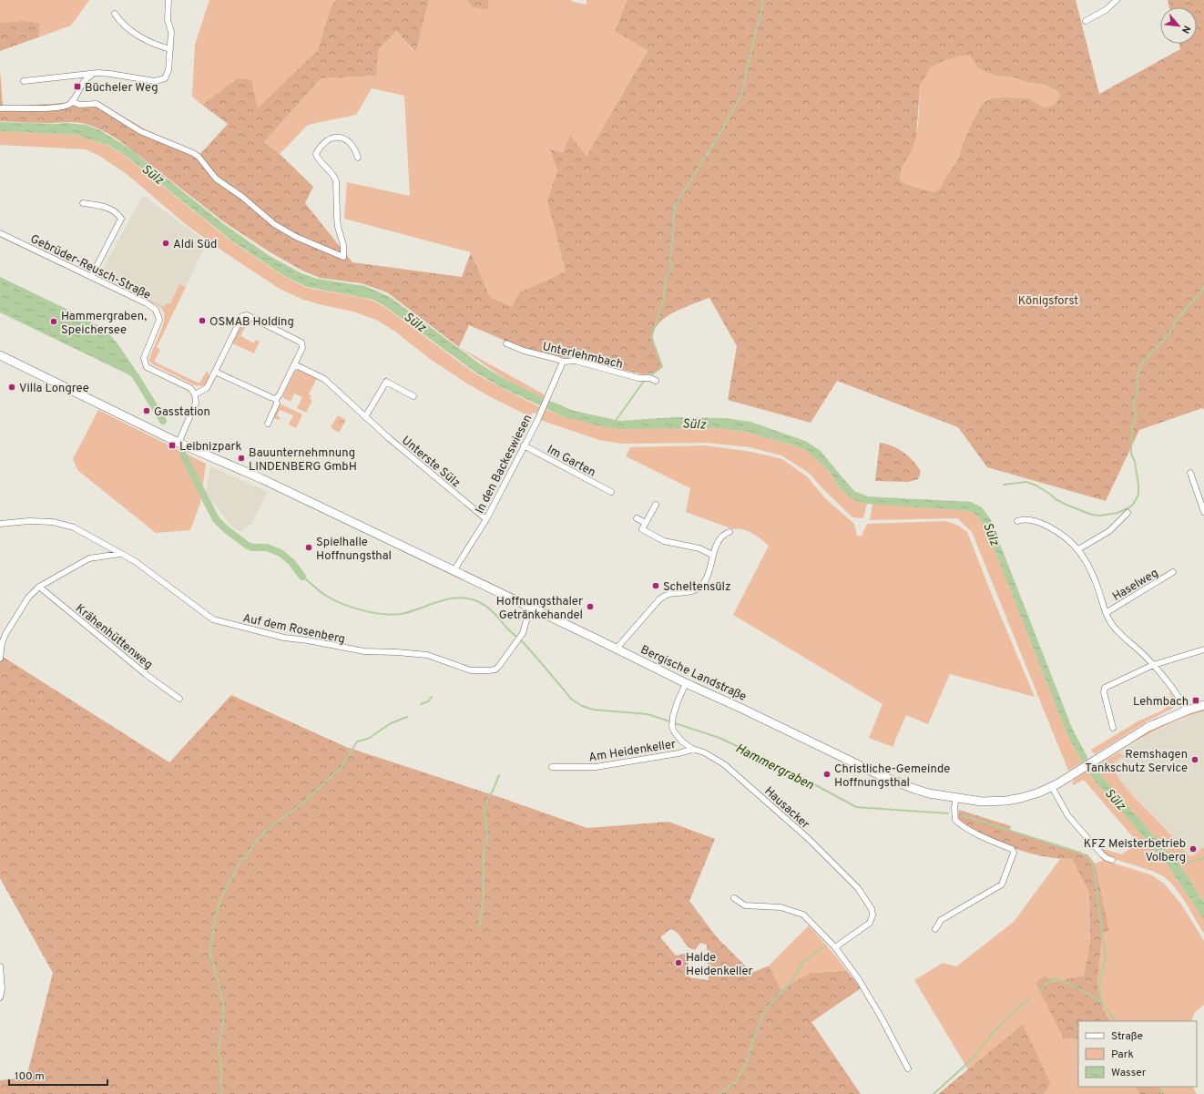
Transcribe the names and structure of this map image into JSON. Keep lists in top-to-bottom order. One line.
{"streets":{"main road":["Bergische Landstraße"],"street":["Gebrüder-Reusch-Straße","Unterlehmbach","Im Garten","Unterste Sülz","In den Backeswiesen","Haselweg","Auf dem Rosenberg","Krähenhüttenweg","Am Heidenkeller","Hausacker"]},"crossings":[["Unterlehmbach","In den Backeswiesen"],["Im Garten","In den Backeswiesen"],["Unterste Sülz","In den Backeswiesen"],["In den Backeswiesen","Bergische Landstraße"],["Auf dem Rosenberg","Bergische Landstraße"],["Bergische Landstraße","Hausacker"],["Am Heidenkeller","Hausacker"]],"water":["Sülz","Hammergraben"],"parks":["Königsforst"],"places":{"transit":["Bücheler Weg","Leibnizpark","Lehmbach"],"other":["Aldi Süd","OSMAB Holding","Hammergraben, Speichersee","Villa Longree","Gasstation","Bauunternehmnung LINDENBERG GmbH","Spielhalle Hoffnungsthal","Scheltensülz","Hoffnungsthaler Getränkehandel","Remshagen Tankschutz Service","Christliche-Gemeinde Hoffnungsthal","KFZ Meisterbetrieb Volberg","Halde Heidenkeller"]},"legend":["Straße","Park","Wasser"],"scale_bar":"100 m","north":"bottom right"}
